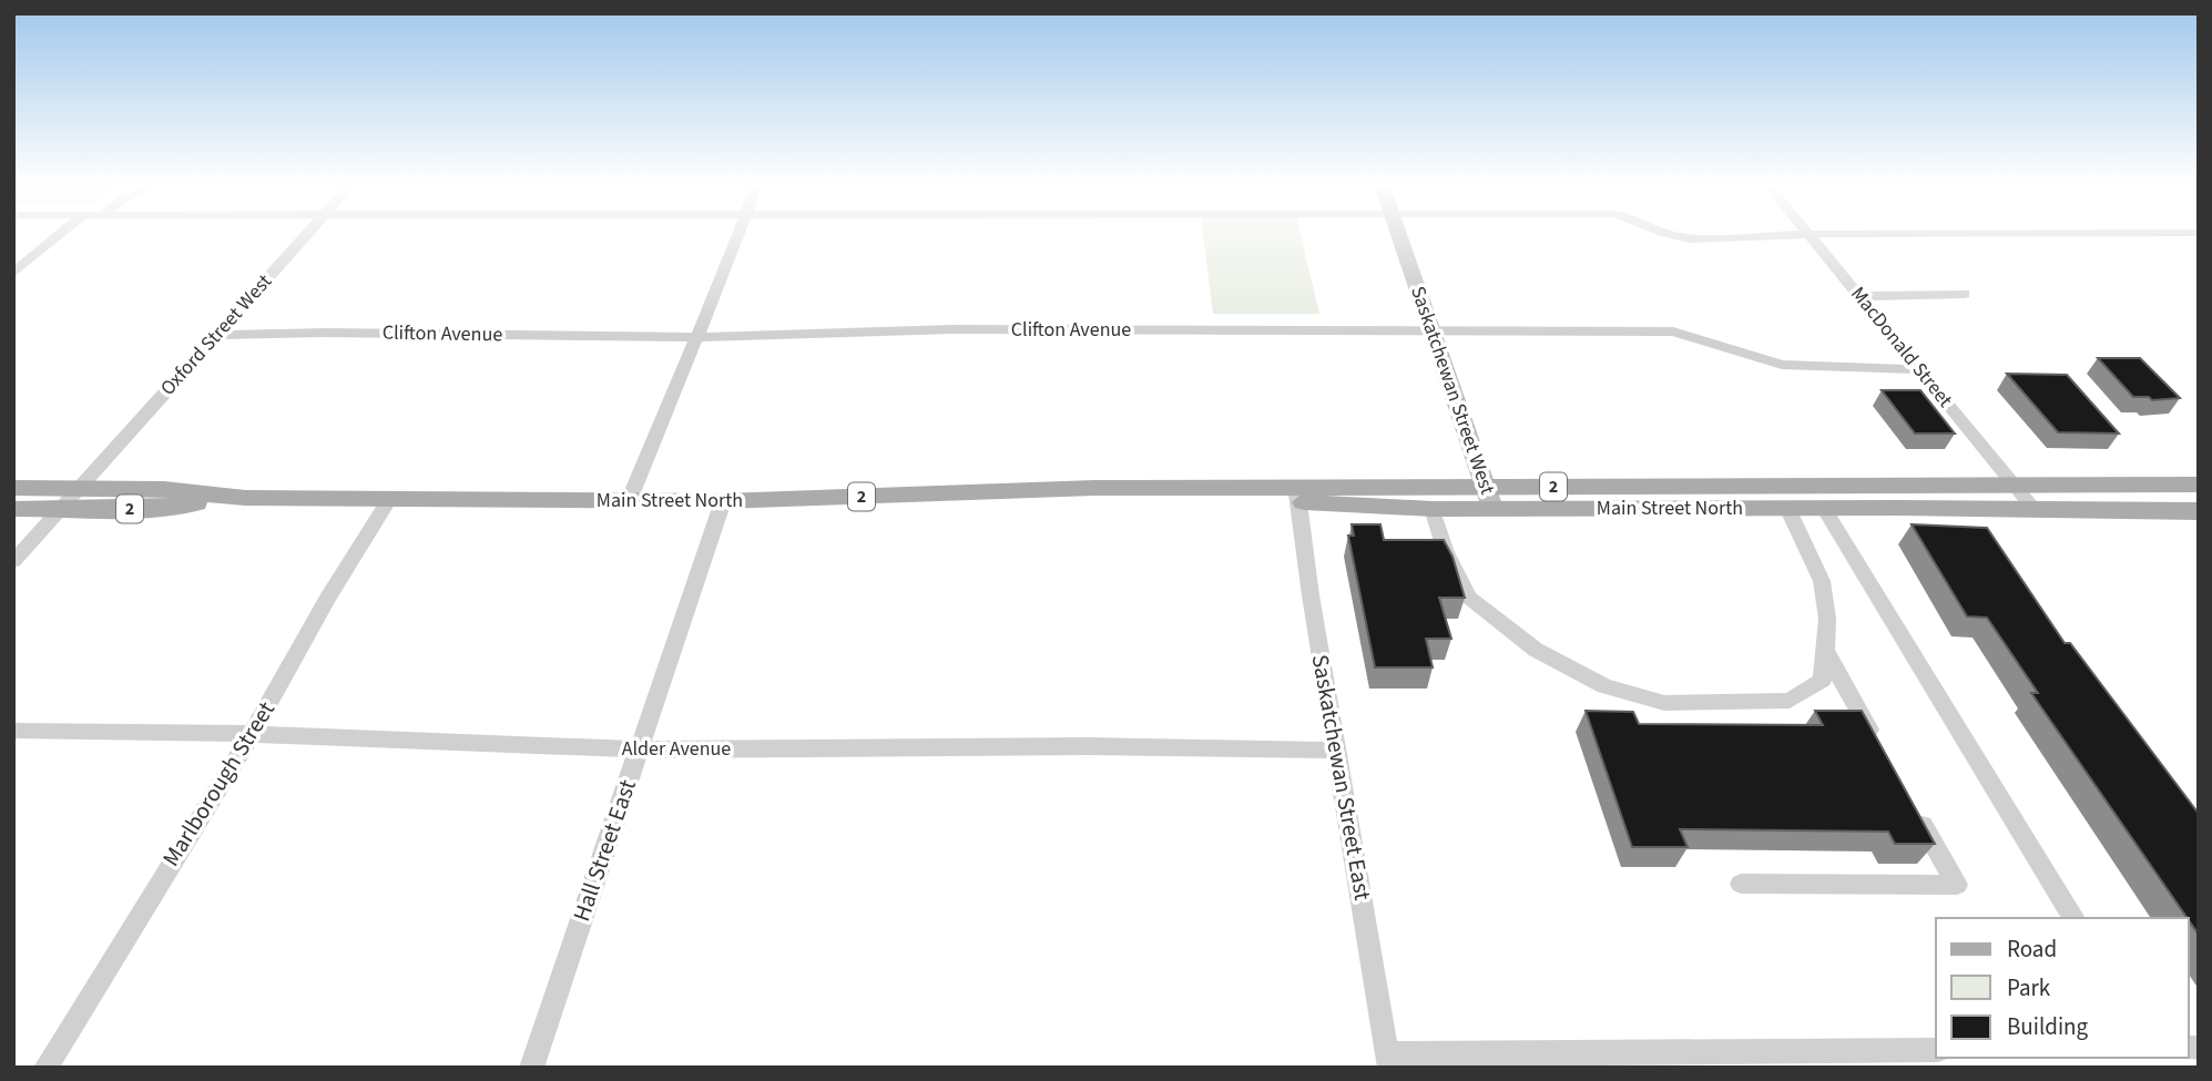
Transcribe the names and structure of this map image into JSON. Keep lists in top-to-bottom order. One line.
{"streets":{"main road":["2","Main Street North"],"street":["Clifton Avenue","Oxford Street West","MacDonald Street","Saskatchewan Street West","Alder Avenue","Saskatchewan Street East","Marlborough Street","Hall Street East"]},"crossings":[["Clifton Avenue","Oxford Street West"],["Clifton Avenue","MacDonald Street"],["Clifton Avenue","Saskatchewan Street West"],["Oxford Street West","Main Street North"],["MacDonald Street","Main Street North"],["Saskatchewan Street West","Main Street North"],["Main Street North","Saskatchewan Street East"],["Main Street North","Marlborough Street"],["Main Street North","Hall Street East"],["Alder Avenue","Saskatchewan Street East"],["Alder Avenue","Marlborough Street"],["Alder Avenue","Hall Street East"]],"legend":["Road","Park","Building"]}
